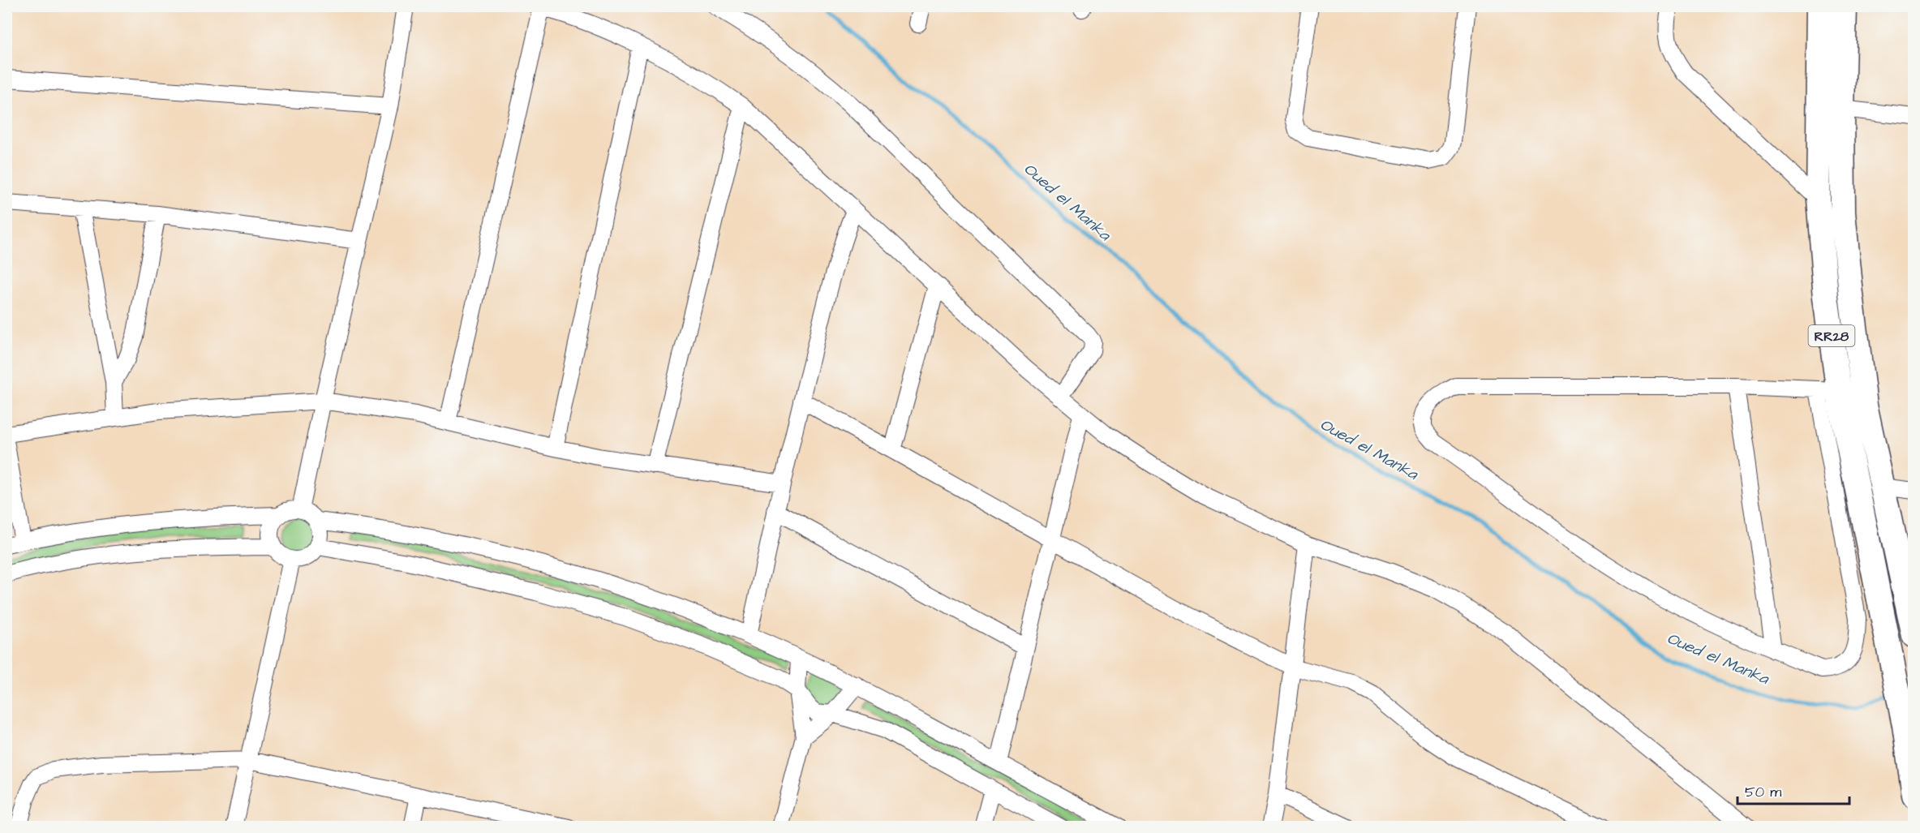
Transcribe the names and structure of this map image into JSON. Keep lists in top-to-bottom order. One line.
{"streets":{"main road":["RR28"]},"water":["Oued el Manka"],"scale_bar":"50 m"}
